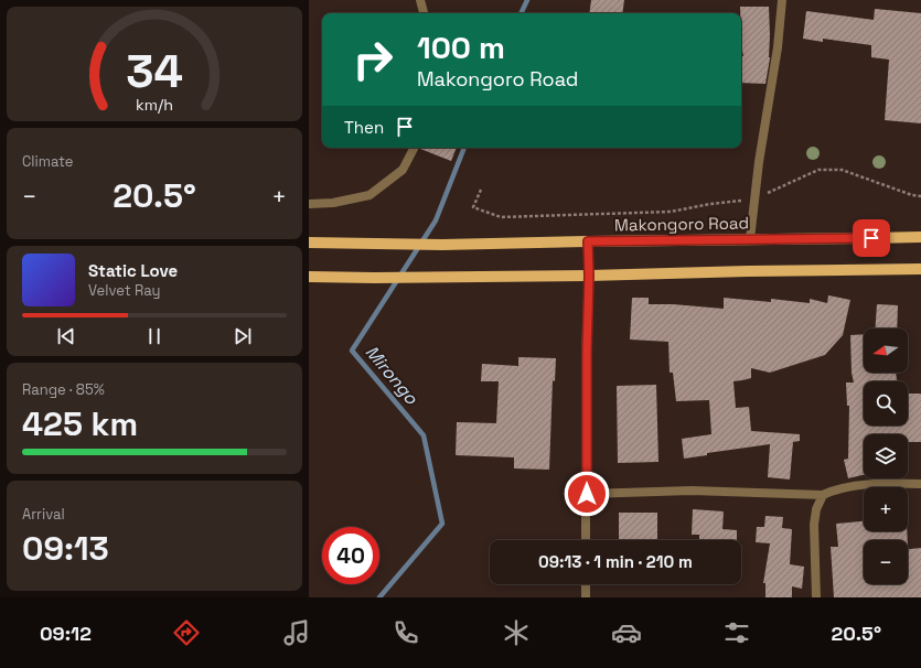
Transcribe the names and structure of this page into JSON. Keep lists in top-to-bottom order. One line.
{"streets":{"main road":["Makongoro Road"]},"water":["Mirongo"],"north":"left","page":{"turn":["100 m","Makongoro Road"],"then":"Then","tile":["Climate",["Range · 85%","425 km"],["Arrival","09:13"]],"heat":["−","20.5°","+"],"song":["Static Love","Velvet Ray"],"map_buttons":["+","−"],"limit":"40","trip":"09:13 · 1 min · 210 m","tabs":["09:12","20.5°"],"gauge":["34","km/h"]}}
